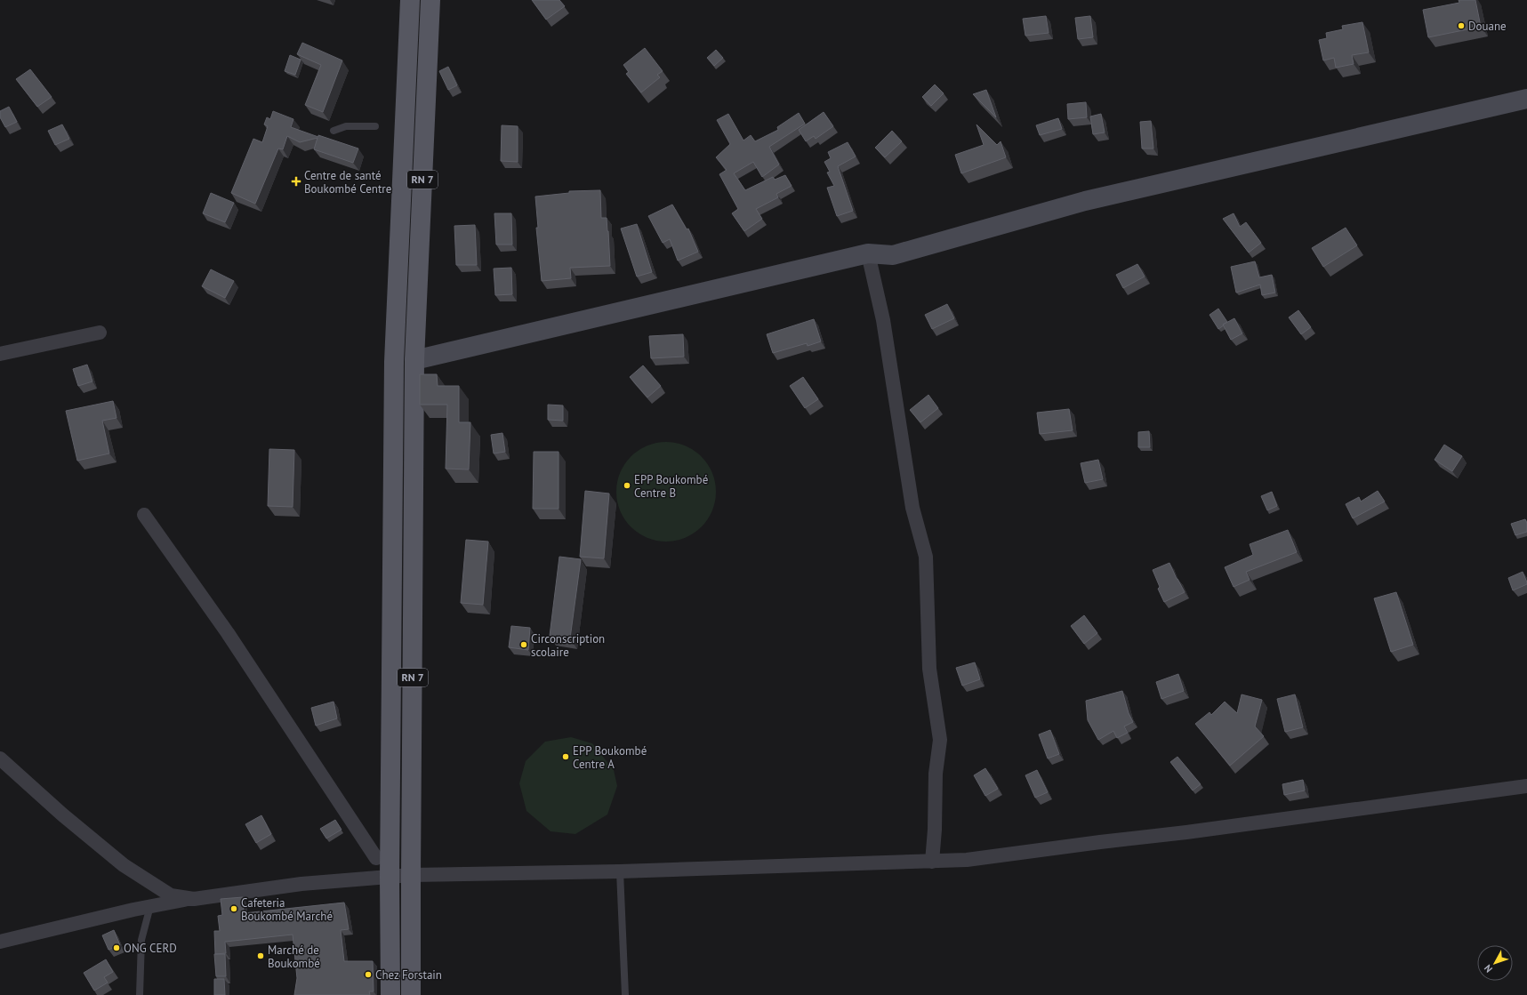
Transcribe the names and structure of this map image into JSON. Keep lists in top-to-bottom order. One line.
{"streets":{"main road":["RN 7"]},"places":{"other":["Douane","EPP Boukombé Centre B","Circonscription scolaire","EPP Boukombé Centre A","Cafeteria Boukombé Marché","ONG CERD","Marché de Boukombé","Chez Forstain"],"health":["Centre de santé Boukombé Centre"]},"north":"bottom left"}
